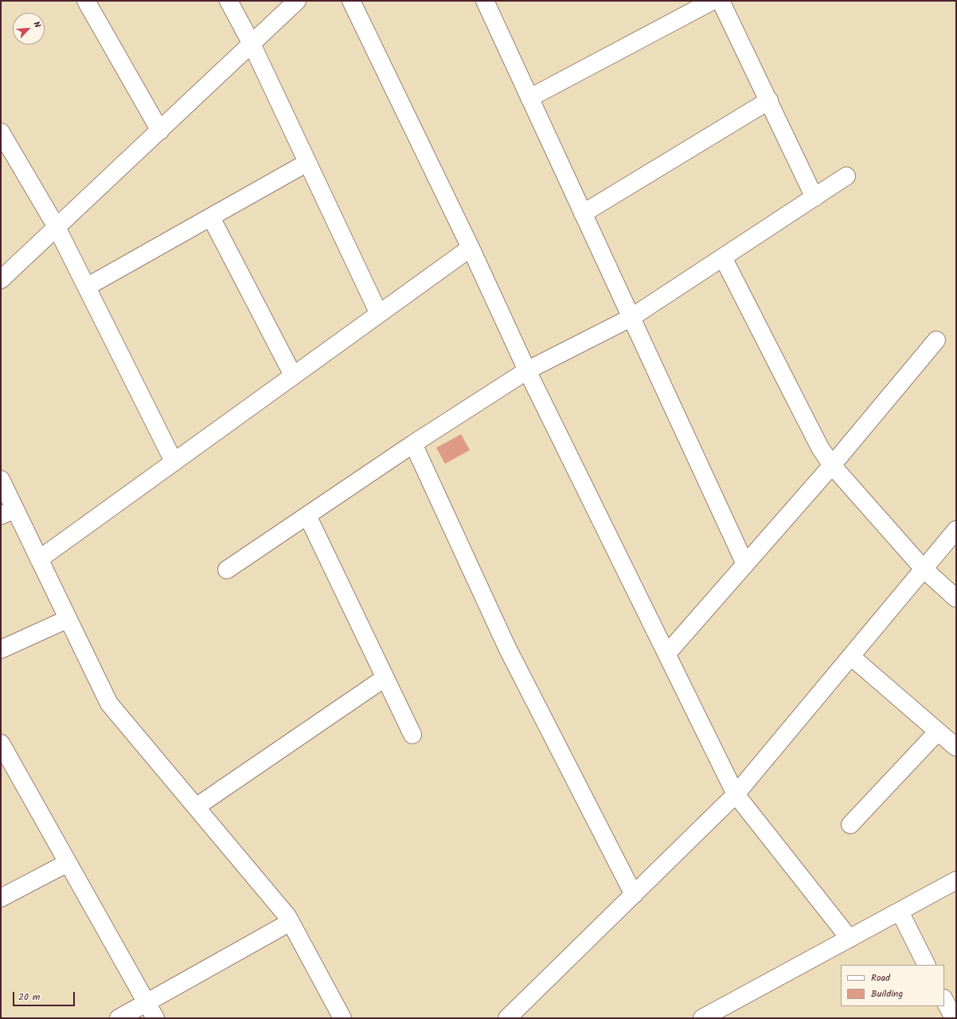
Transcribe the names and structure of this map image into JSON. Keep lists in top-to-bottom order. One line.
{"legend":["Road","Building"],"scale_bar":"20 m","north":"top right"}
